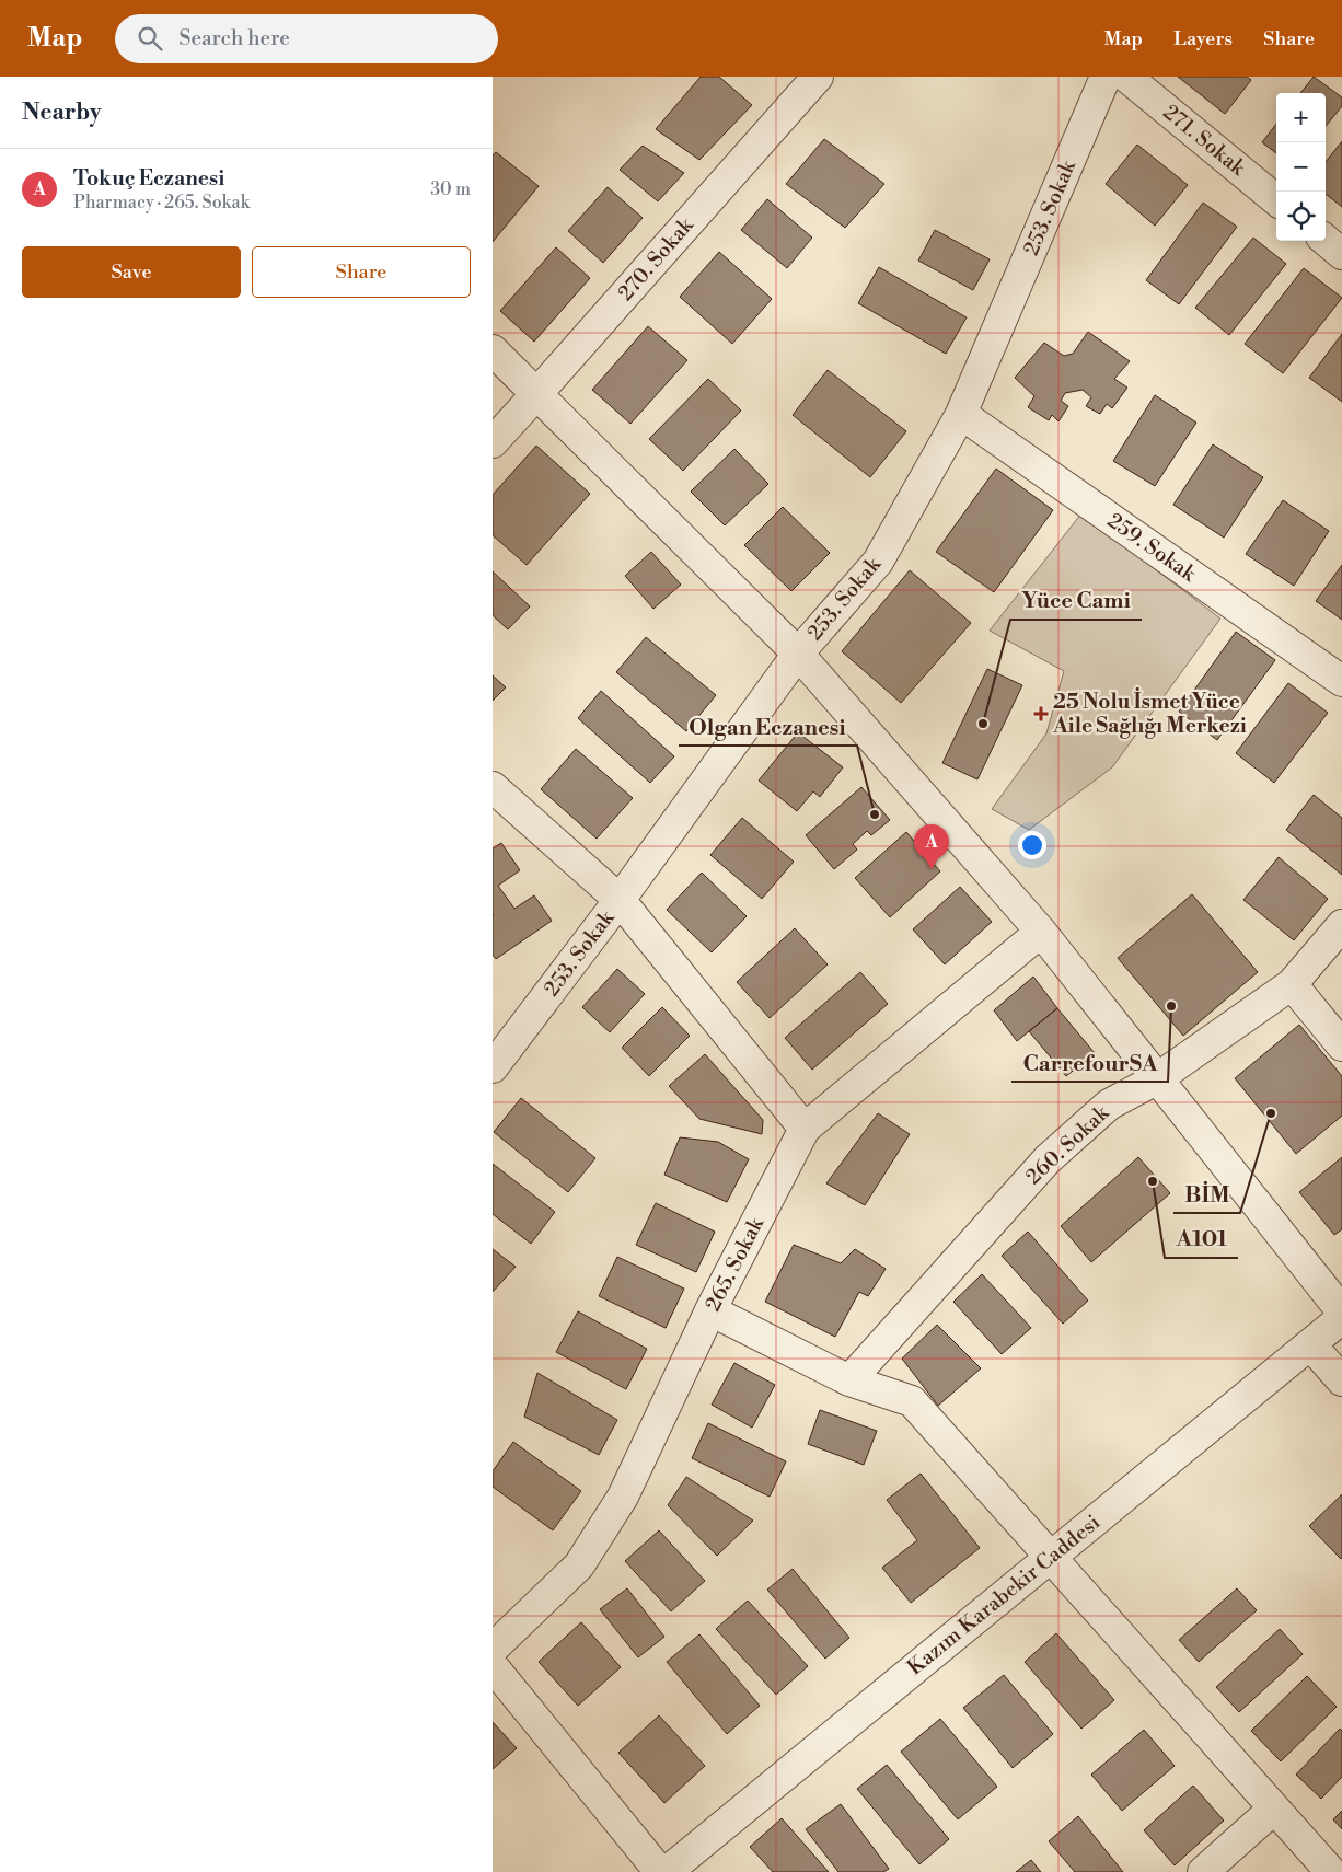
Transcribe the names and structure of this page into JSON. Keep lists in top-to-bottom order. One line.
{"streets":{"street":["271. Sokak","253. Sokak","270. Sokak","259. Sokak","260. Sokak","265. Sokak","Kazım Karabekir Caddesi"]},"crossings":[["253. Sokak","259. Sokak"]],"places":{"health":["25 Nolu İsmet Yüce Aile Sağlığı Merkezi"],"other":["Yüce Cami","Olgan Eczanesi","CarrefourSA","BİM","A101"]},"page":{"header":"Map","search":"Search here","nav":["Map","Layers","Share"],"heading":"Nearby","map_buttons":["+","−"],"list":[{"mark":"A","name":"Tokuç Eczanesi","note":"Pharmacy · 265. Sokak","value":"30 m"}],"buttons":["Save","Share"],"pins":"A"}}
